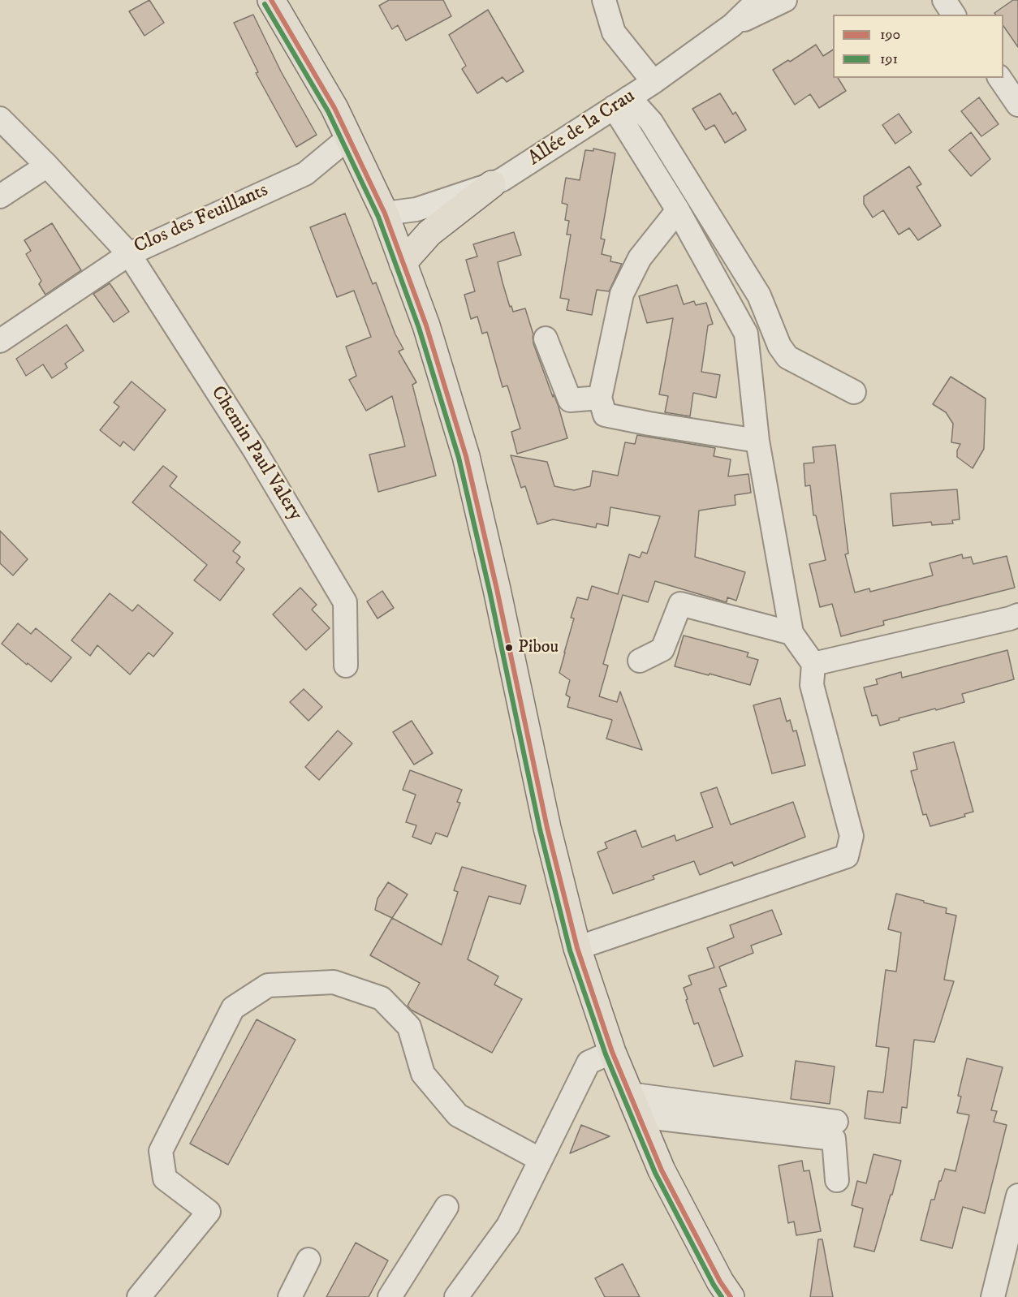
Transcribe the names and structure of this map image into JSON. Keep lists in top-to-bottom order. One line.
{"streets":{"street":["Allée de la Crau","Clos des Feuillants","Chemin Paul Valery"]},"crossings":[["Clos des Feuillants","Chemin Paul Valery"]],"places":["Pibou"],"lines":["transit line 190","transit line 191"],"legend":["190","191"]}
